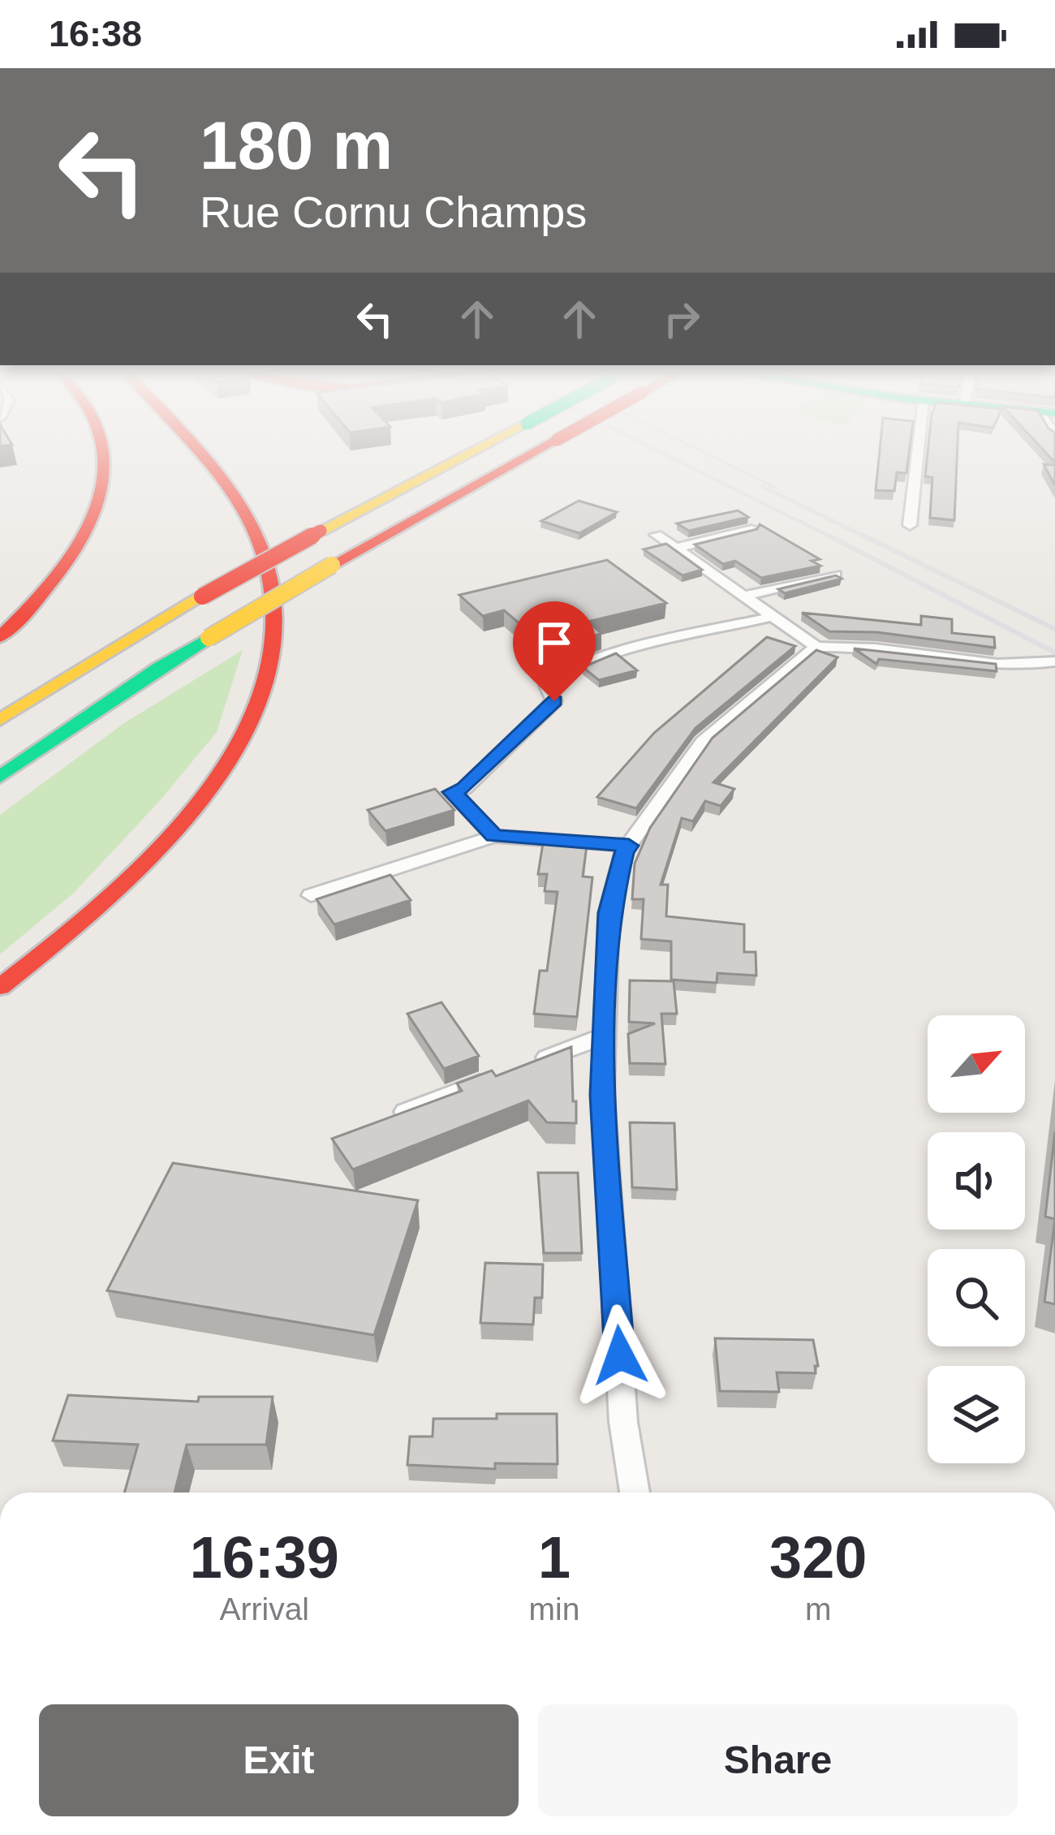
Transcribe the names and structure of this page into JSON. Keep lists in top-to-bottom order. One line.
{"north":"top right","page":{"status":"16:38","turn":["180 m","Rue Cornu Champs"],"eta":["16:39","Arrival","1","min","320","m"],"buttons":["Exit","Share"]}}
